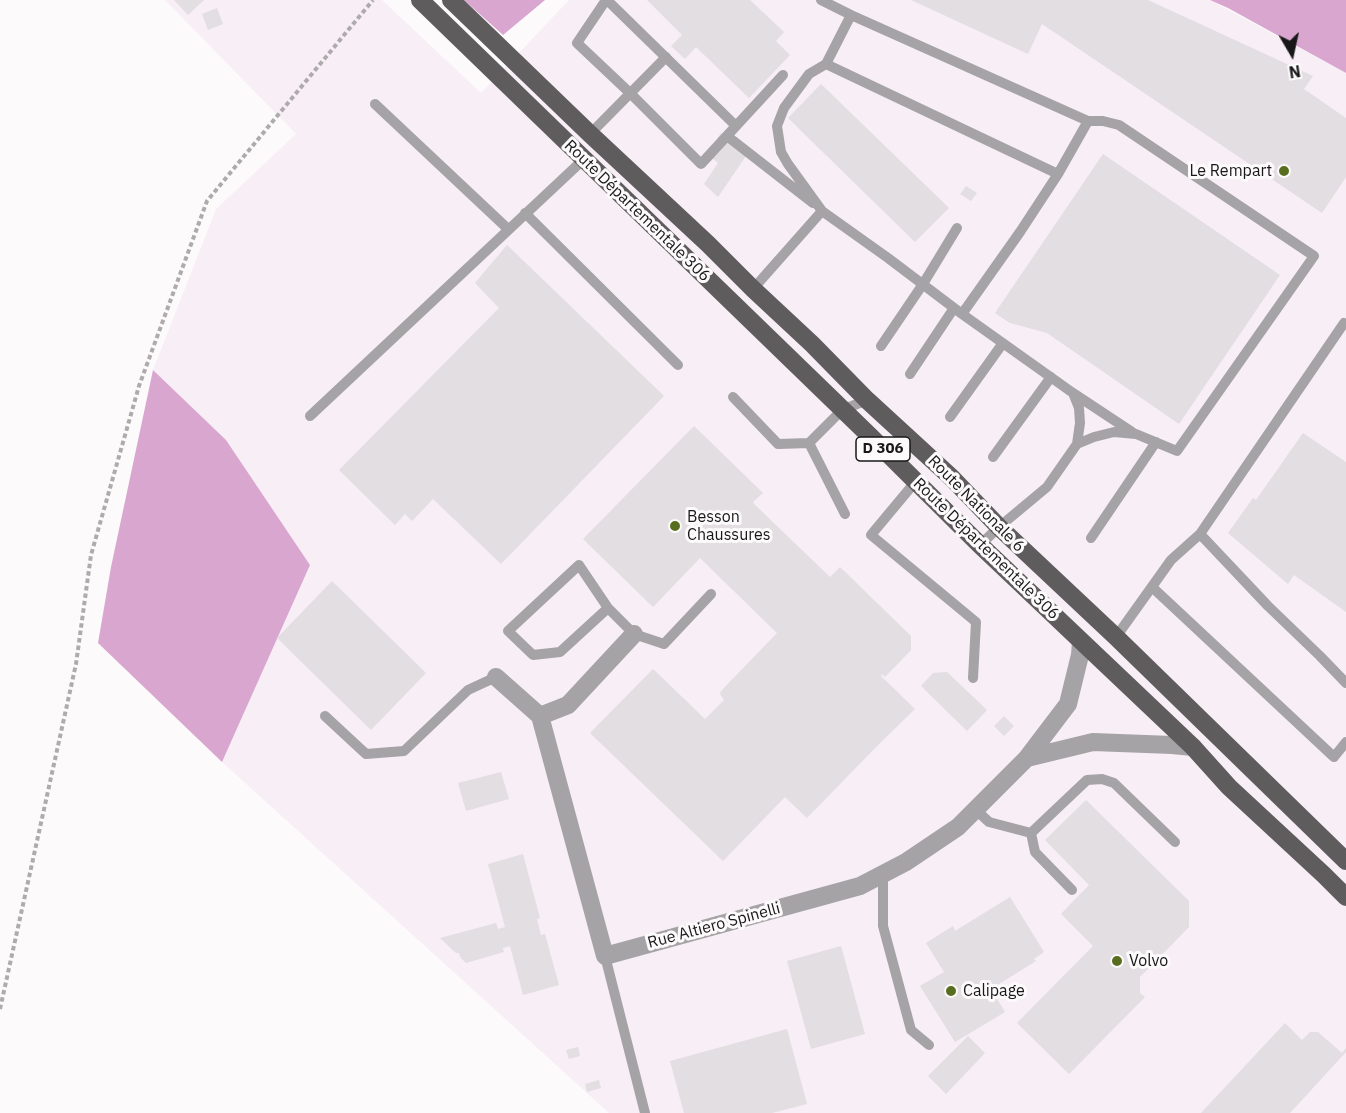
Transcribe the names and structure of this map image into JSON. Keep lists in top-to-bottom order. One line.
{"streets":{"main road":["Route Départementale 306","D 306","Route Nationale 6"],"street":["Rue Altiero Spinelli"]},"crossings":[["Route Départementale 306","Route Nationale 6"],["Route Départementale 306","Rue Altiero Spinelli"],["D 306","Route Nationale 6"]],"places":["Le Rempart","Besson Chaussures","Volvo","Calipage"],"north":"bottom"}
